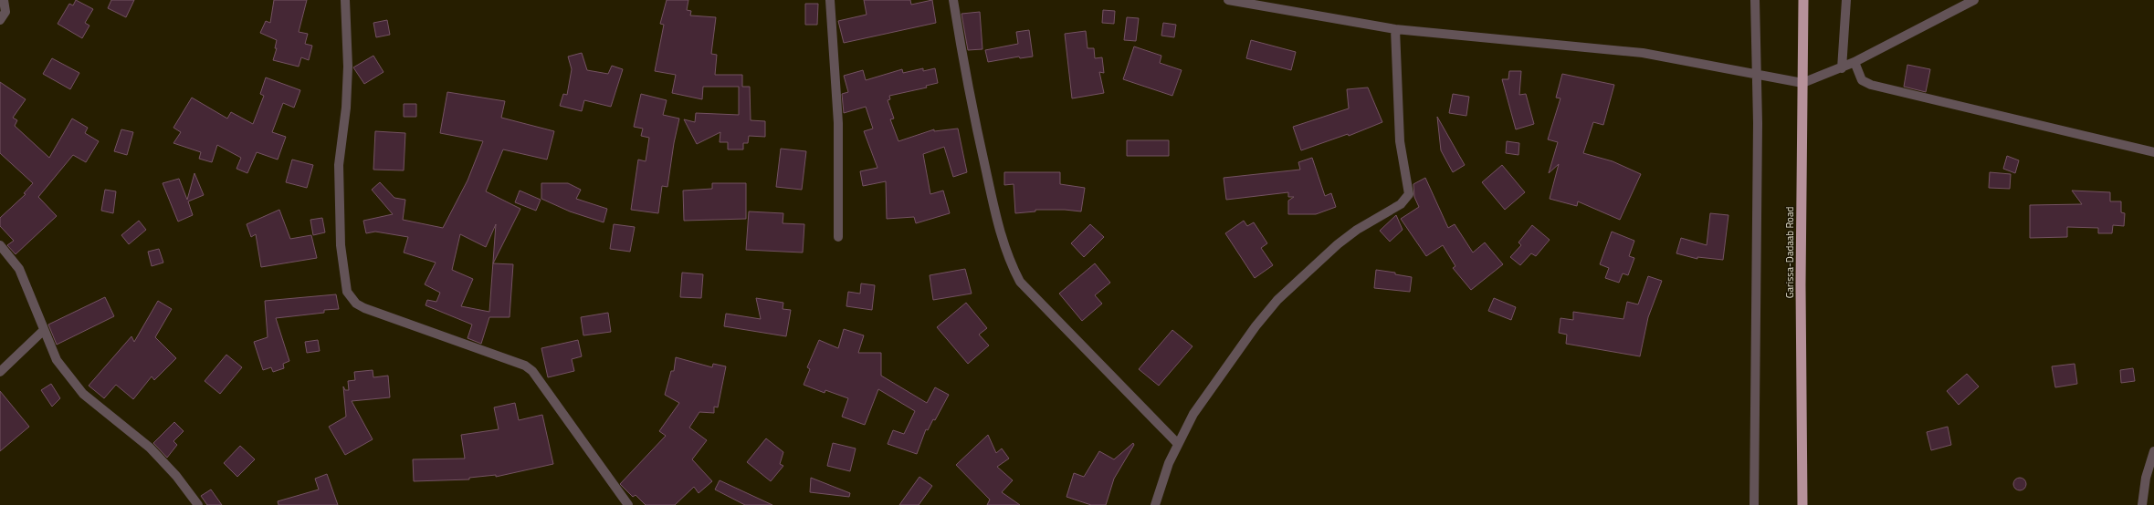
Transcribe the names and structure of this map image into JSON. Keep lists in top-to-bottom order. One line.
{"streets":{"highway":["Garissa-Dadaab Road"]}}
